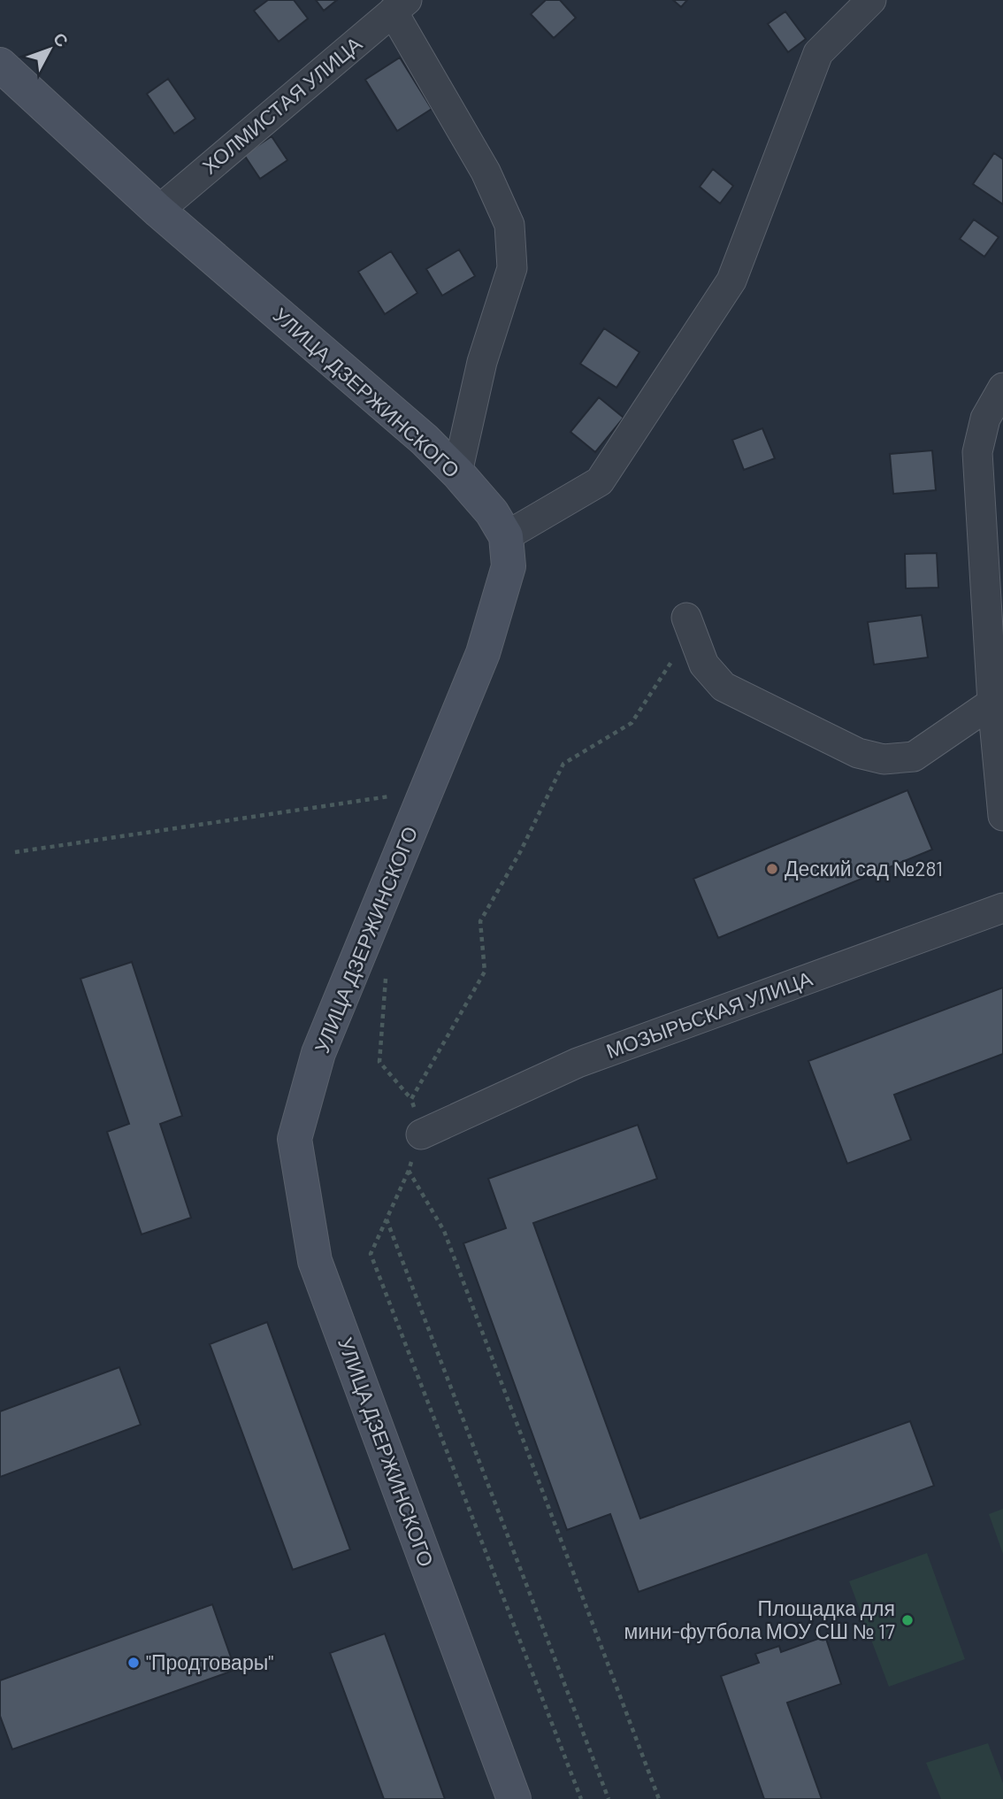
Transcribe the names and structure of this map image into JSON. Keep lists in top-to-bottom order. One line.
{"streets":{"street":["ХОЛМИСТАЯ УЛИЦА","УЛИЦА ДЗЕРЖИНСКОГО","МОЗЫРЬСКАЯ УЛИЦА"]},"crossings":[["ХОЛМИСТАЯ УЛИЦА","УЛИЦА ДЗЕРЖИНСКОГО"]],"places":["Деский сад №281","Площадка для мини-футбола МОУ СШ № 17","\"Продтовары\""],"north":"top right"}
